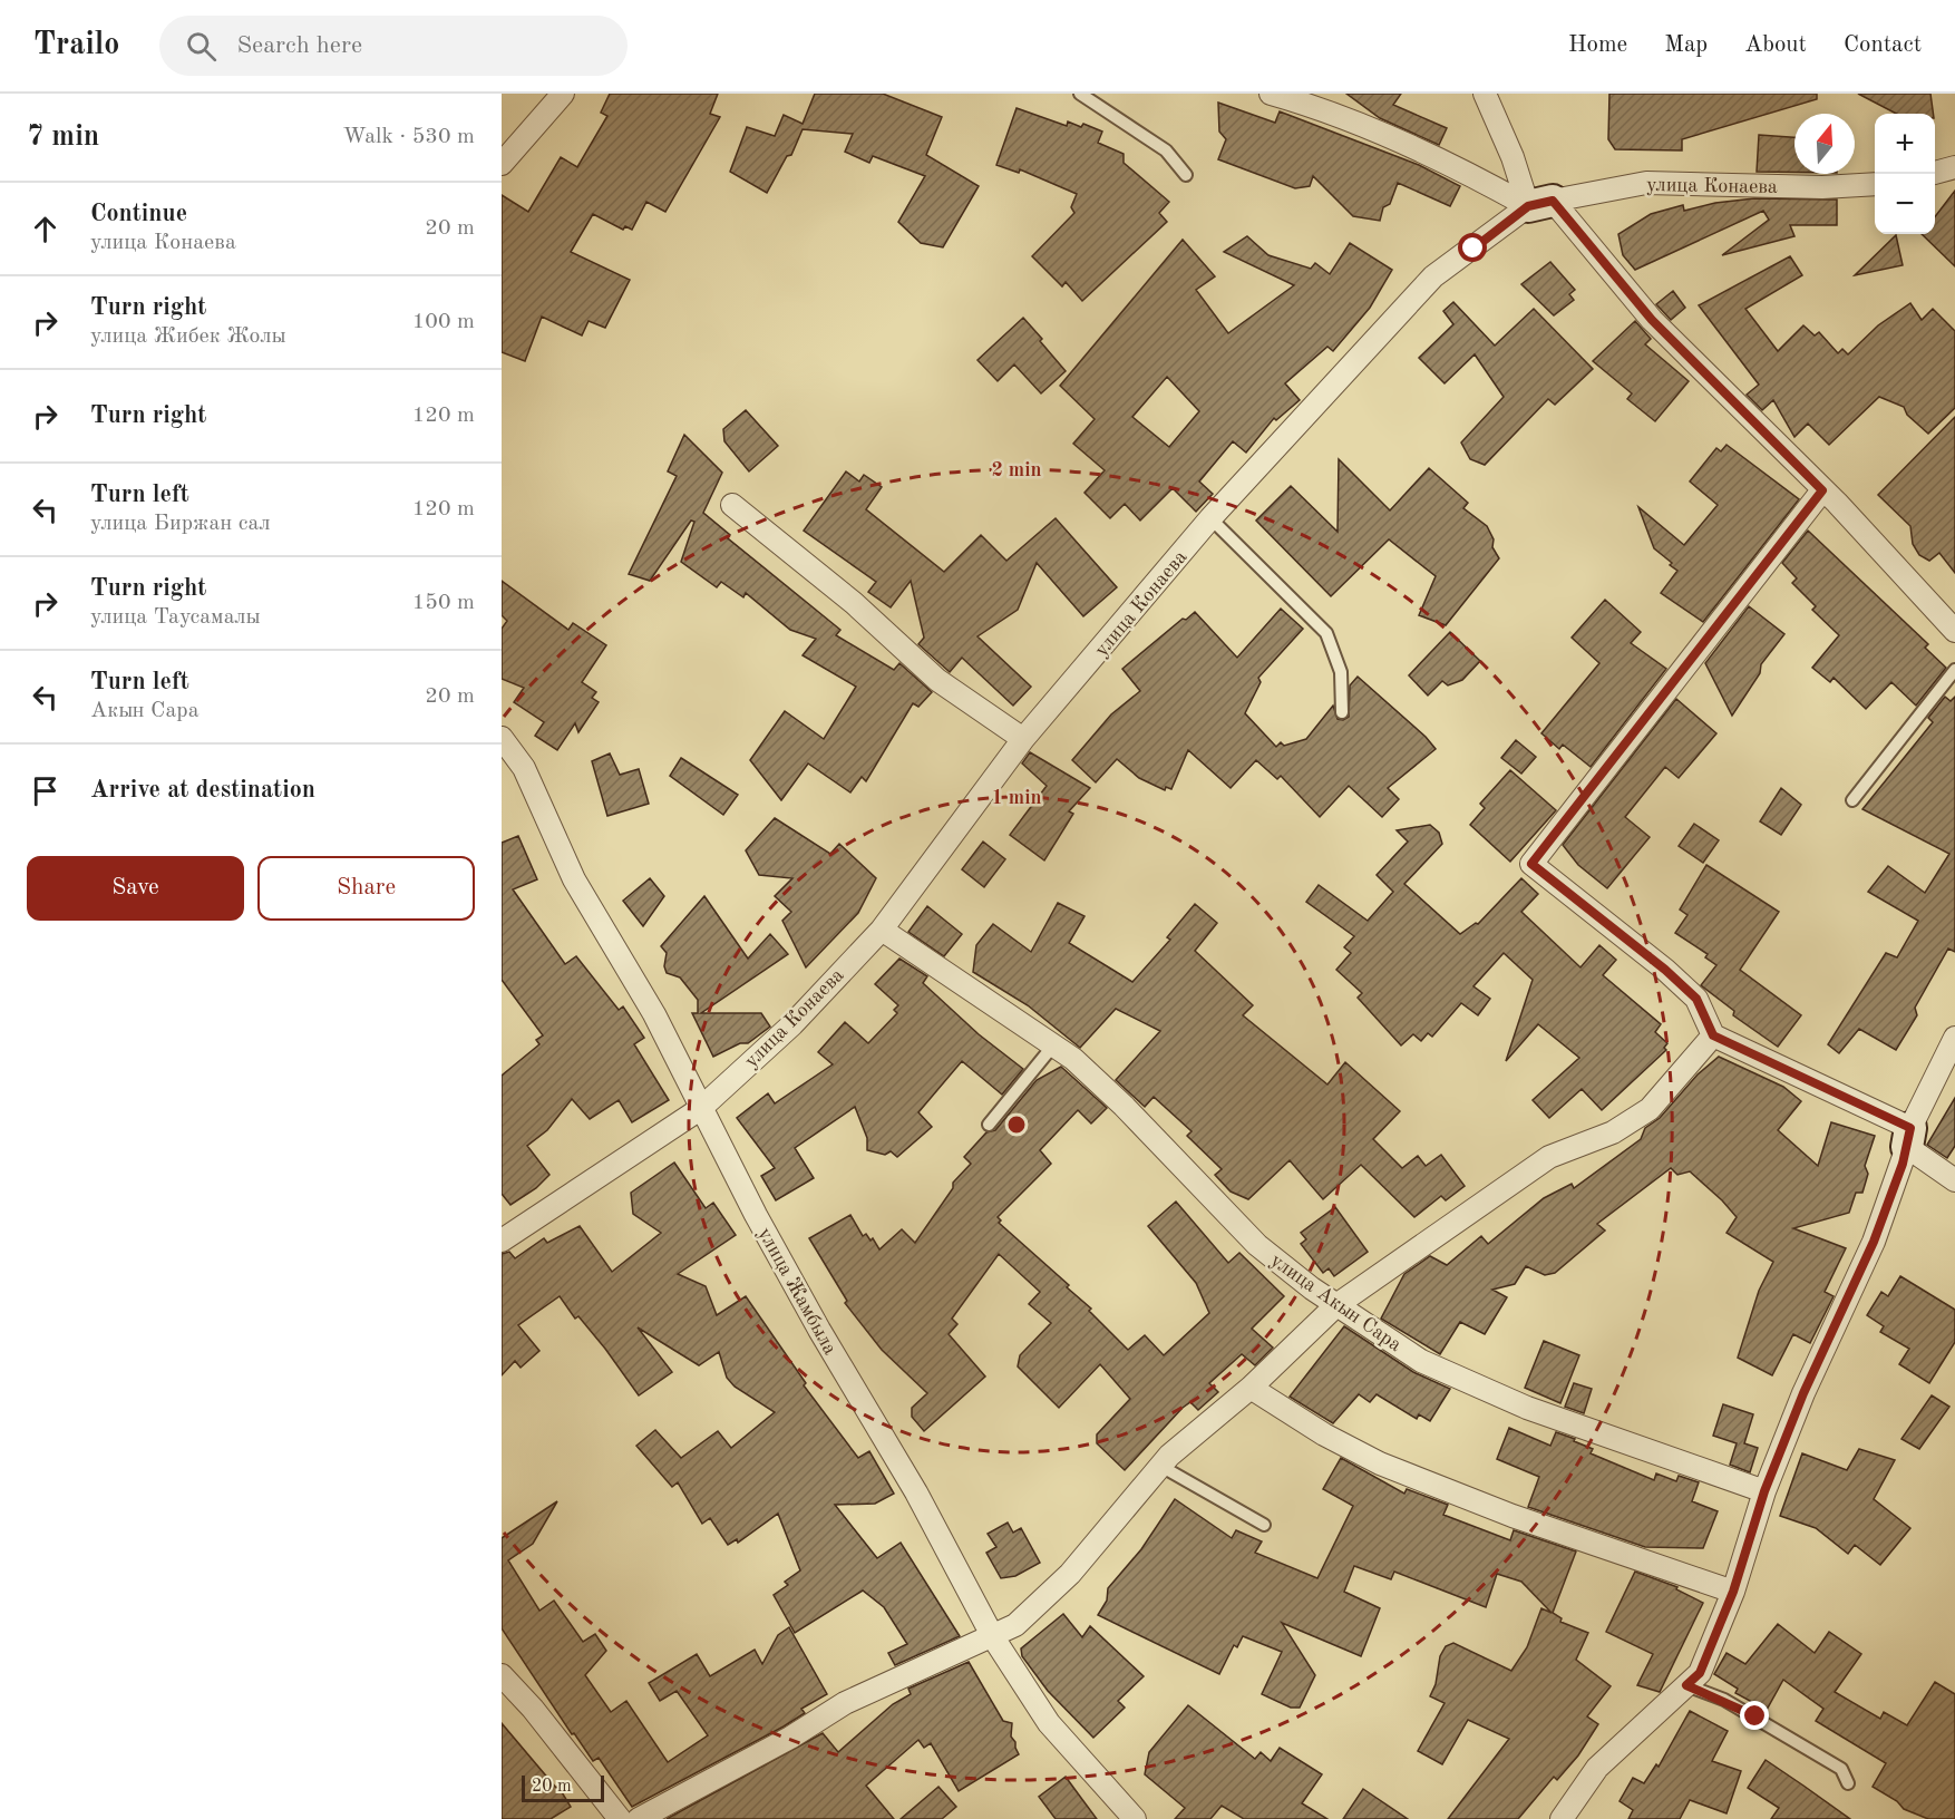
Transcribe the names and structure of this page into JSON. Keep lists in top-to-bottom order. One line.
{"streets":{"street":["улица Конаева","улица Жамбыла","улица Акын Сара"]},"crossings":[["улица Конаева","улица Жамбыла"],["улица Конаева","улица Акын Сара"]],"scale_bar":"20 m","north":"top","page":{"header":"Trailo","search":"Search here","nav":["Home","Map","About","Contact"],"heading":["7 min","Walk · 530 m"],"map_buttons":["+","−"],"list":[["Continue","улица Конаева","20 m"],["Turn right","улица Жибек Жолы","100 m"],["Turn right","120 m"],["Turn left","улица Биржан сал","120 m"],["Turn right","улица Таусамалы","150 m"],["Turn left","Акын Сара","20 m"],"Arrive at destination"],"buttons":["Save","Share"],"scale":"20 m"},"rings":["2 min","1 min"]}
